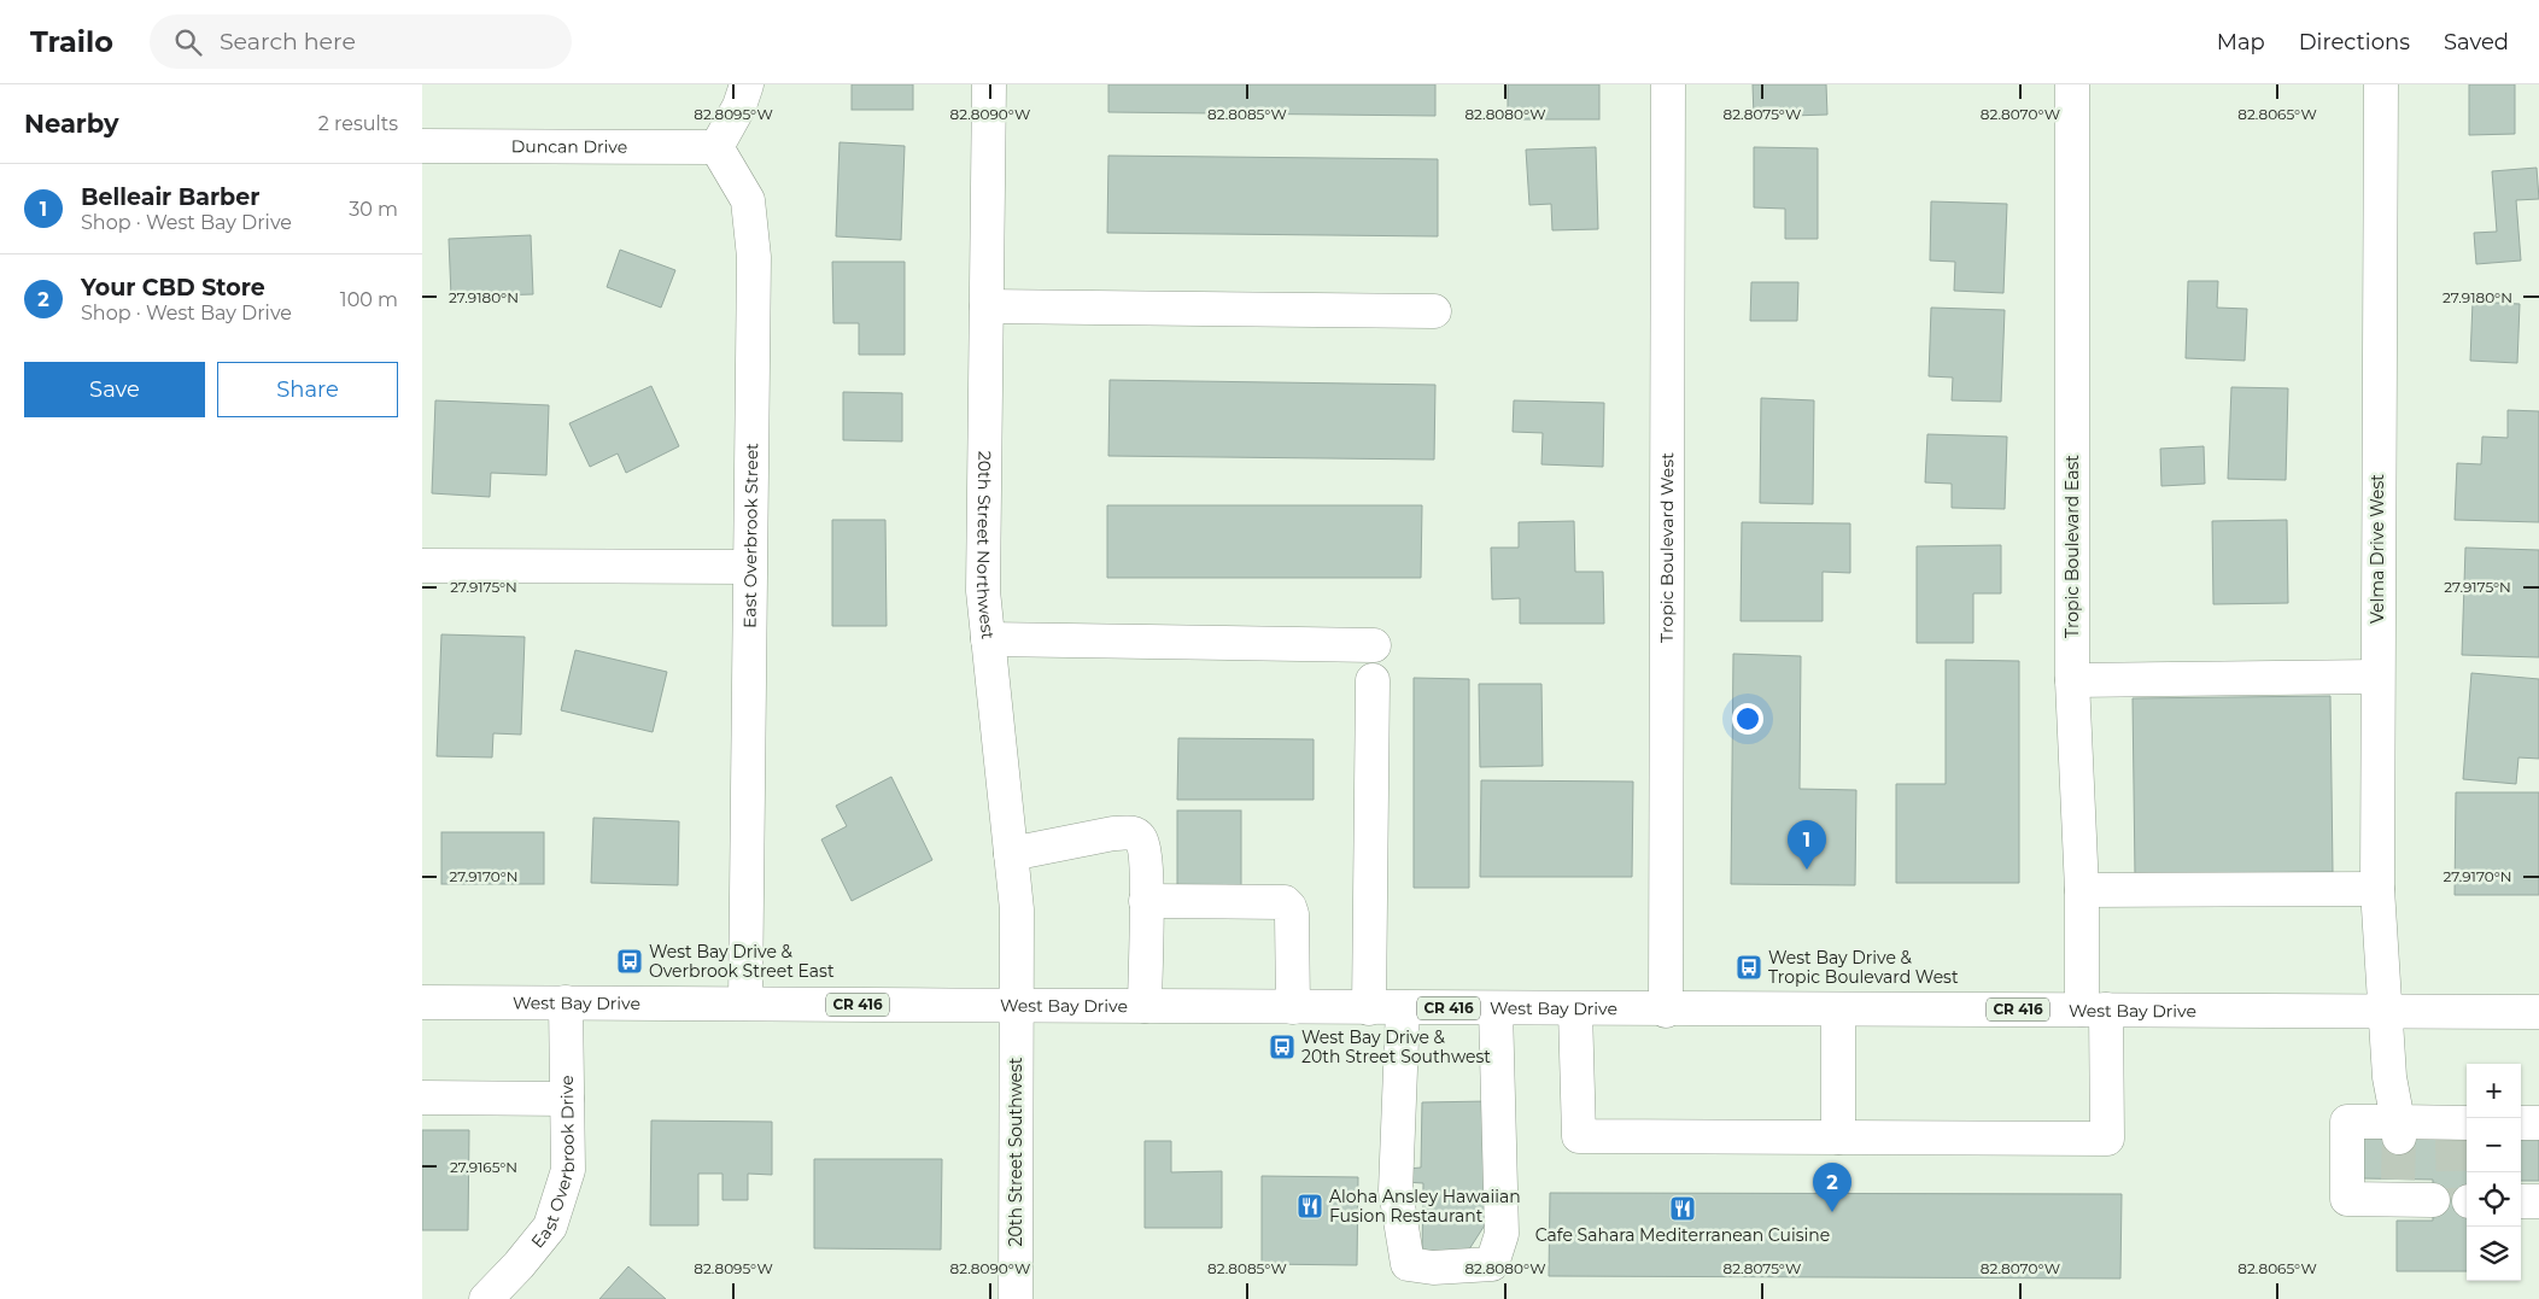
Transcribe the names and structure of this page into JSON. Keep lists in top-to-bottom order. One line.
{"streets":{"street":["Duncan Drive","East Overbrook Street","20th Street Northwest","Tropic Boulevard East","Tropic Boulevard West","Velma Drive West","West Bay Drive","CR 416","20th Street Southwest","East Overbrook Drive"]},"crossings":[["Duncan Drive","East Overbrook Street"],["East Overbrook Street","West Bay Drive"],["20th Street Northwest","West Bay Drive"],["20th Street Northwest","20th Street Southwest"],["Tropic Boulevard East","West Bay Drive"],["Tropic Boulevard West","West Bay Drive"],["Velma Drive West","West Bay Drive"],["West Bay Drive","20th Street Southwest"],["West Bay Drive","East Overbrook Drive"]],"places":{"bus stop":["West Bay Drive & Overbrook Street East","West Bay Drive & Tropic Boulevard West","West Bay Drive & 20th Street Southwest"],"restaurant":["Aloha Ansley Hawaiian Fusion Restaurant","Cafe Sahara Mediterranean Cuisine"]},"page":{"header":"Trailo","search":"Search here","nav":["Map","Directions","Saved"],"heading":["Nearby","2 results"],"list":[{"mark":"1","name":"Belleair Barber","note":"Shop · West Bay Drive","value":"30 m"},{"mark":"2","name":"Your CBD Store","note":"Shop · West Bay Drive","value":"100 m"}],"buttons":["Save","Share"],"pins":["1","2"],"map_buttons":["+","−"]},"coordinates":["82.8095°W","82.8090°W","82.8085°W","82.8080°W","82.8075°W","82.8070°W","82.8065°W","27.9180°N","27.9175°N","27.9170°N","27.9165°N"]}
